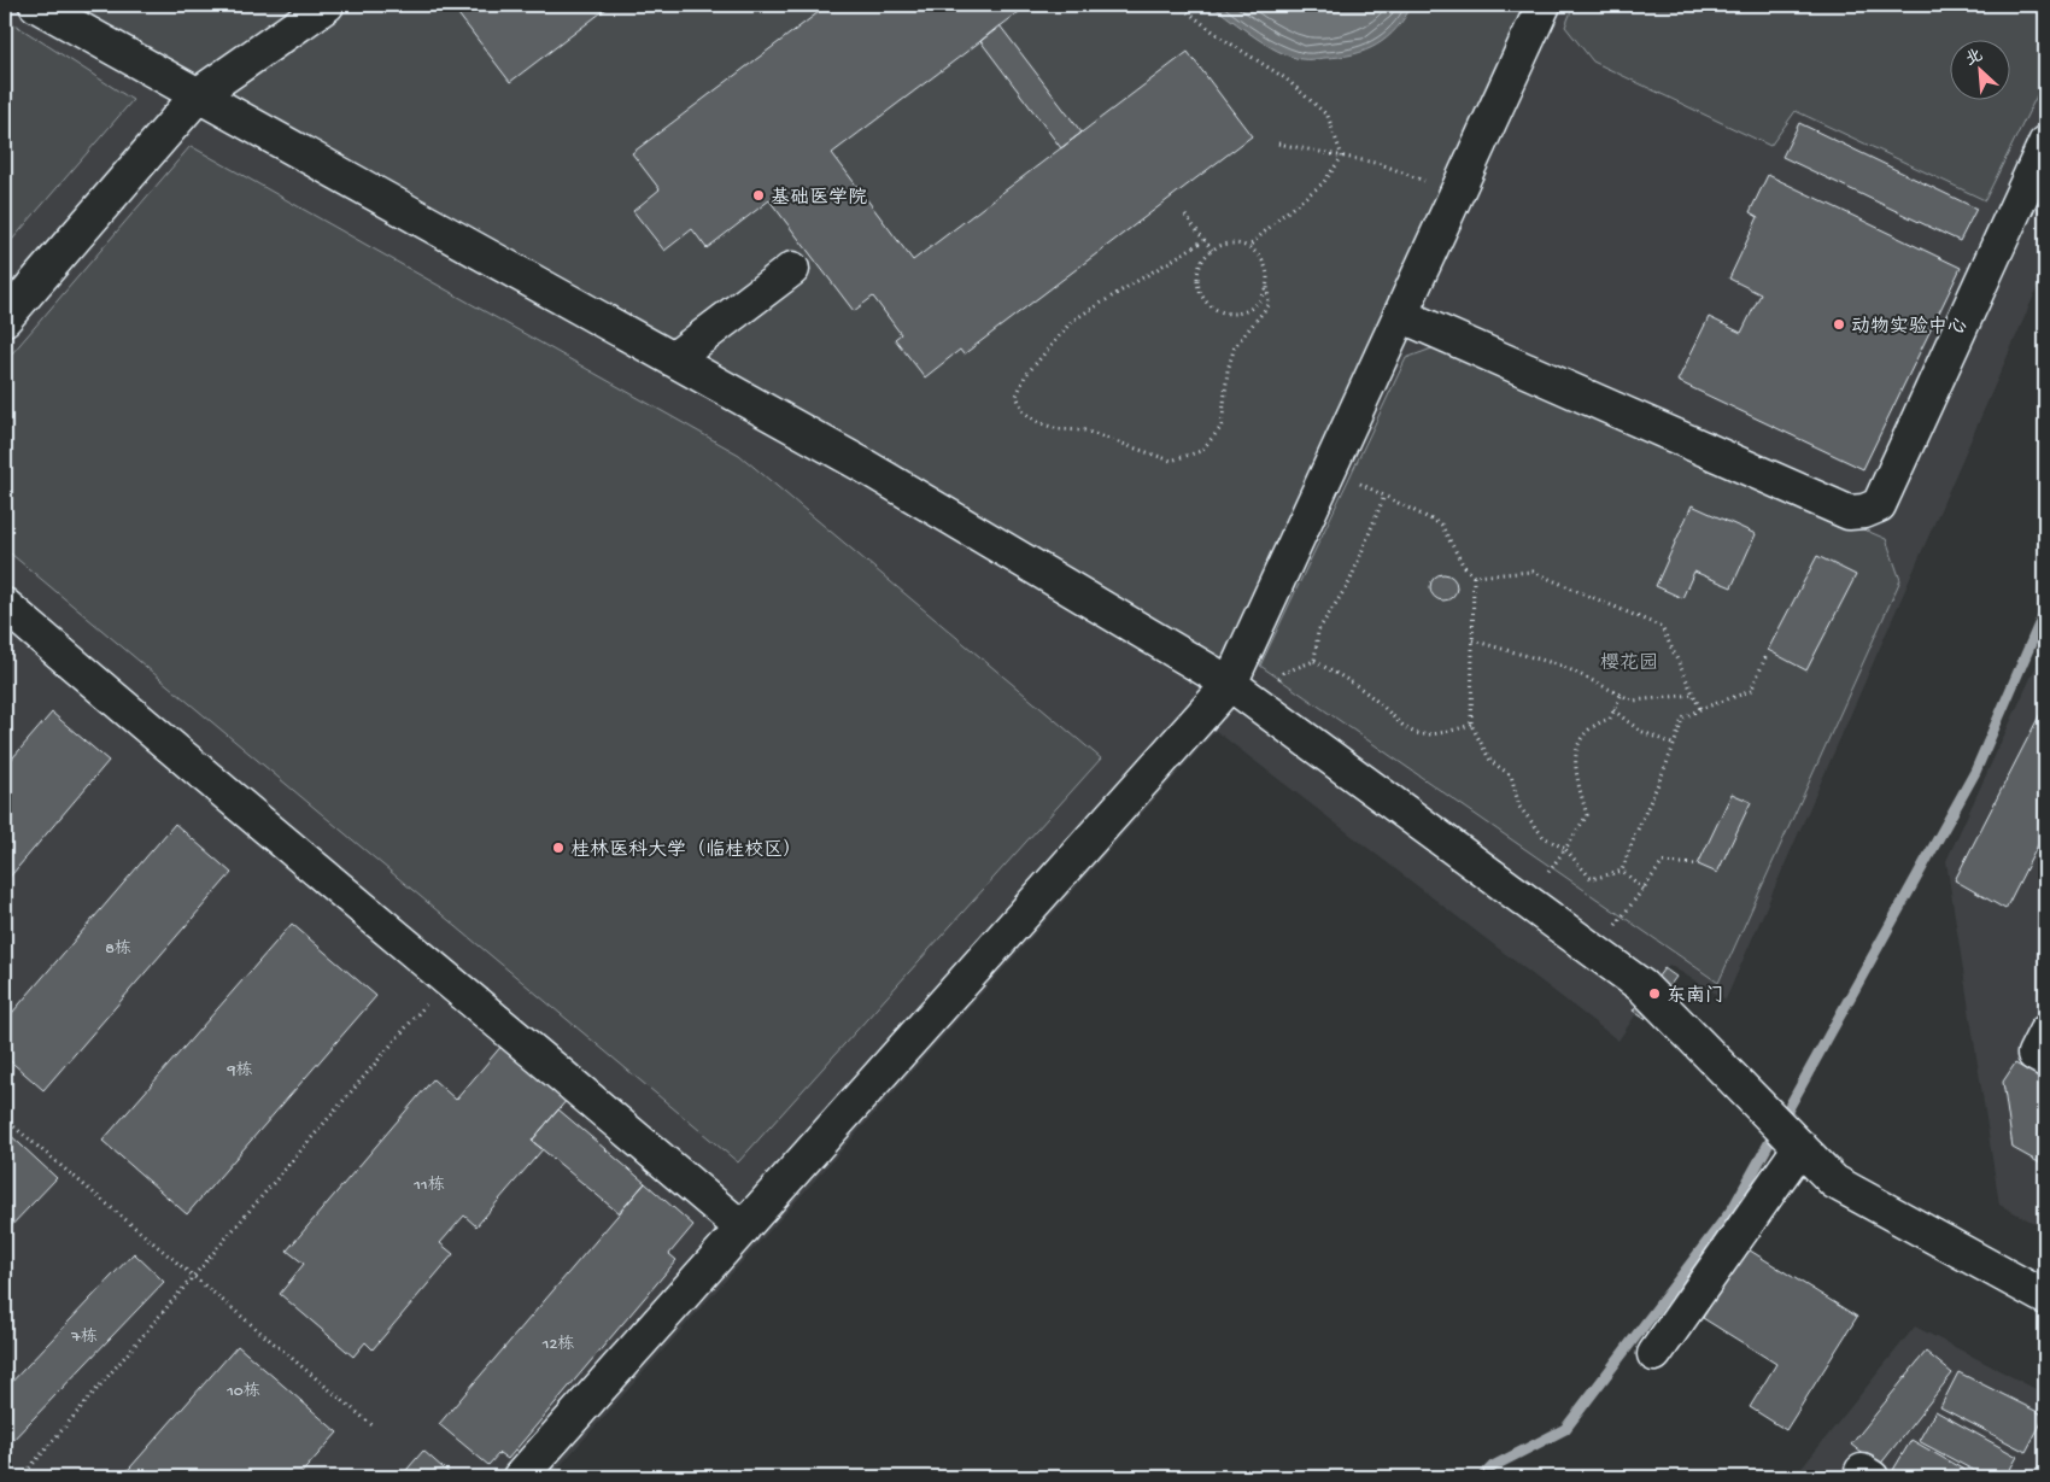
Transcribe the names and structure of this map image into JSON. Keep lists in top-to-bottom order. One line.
{"parks":["樱花园"],"places":["基础医学院","动物实验中心","桂林医科大学（临桂校区）","东南门"],"house_numbers":["8栋","9栋","11栋","7栋","12栋","10栋"],"north":"top left"}
